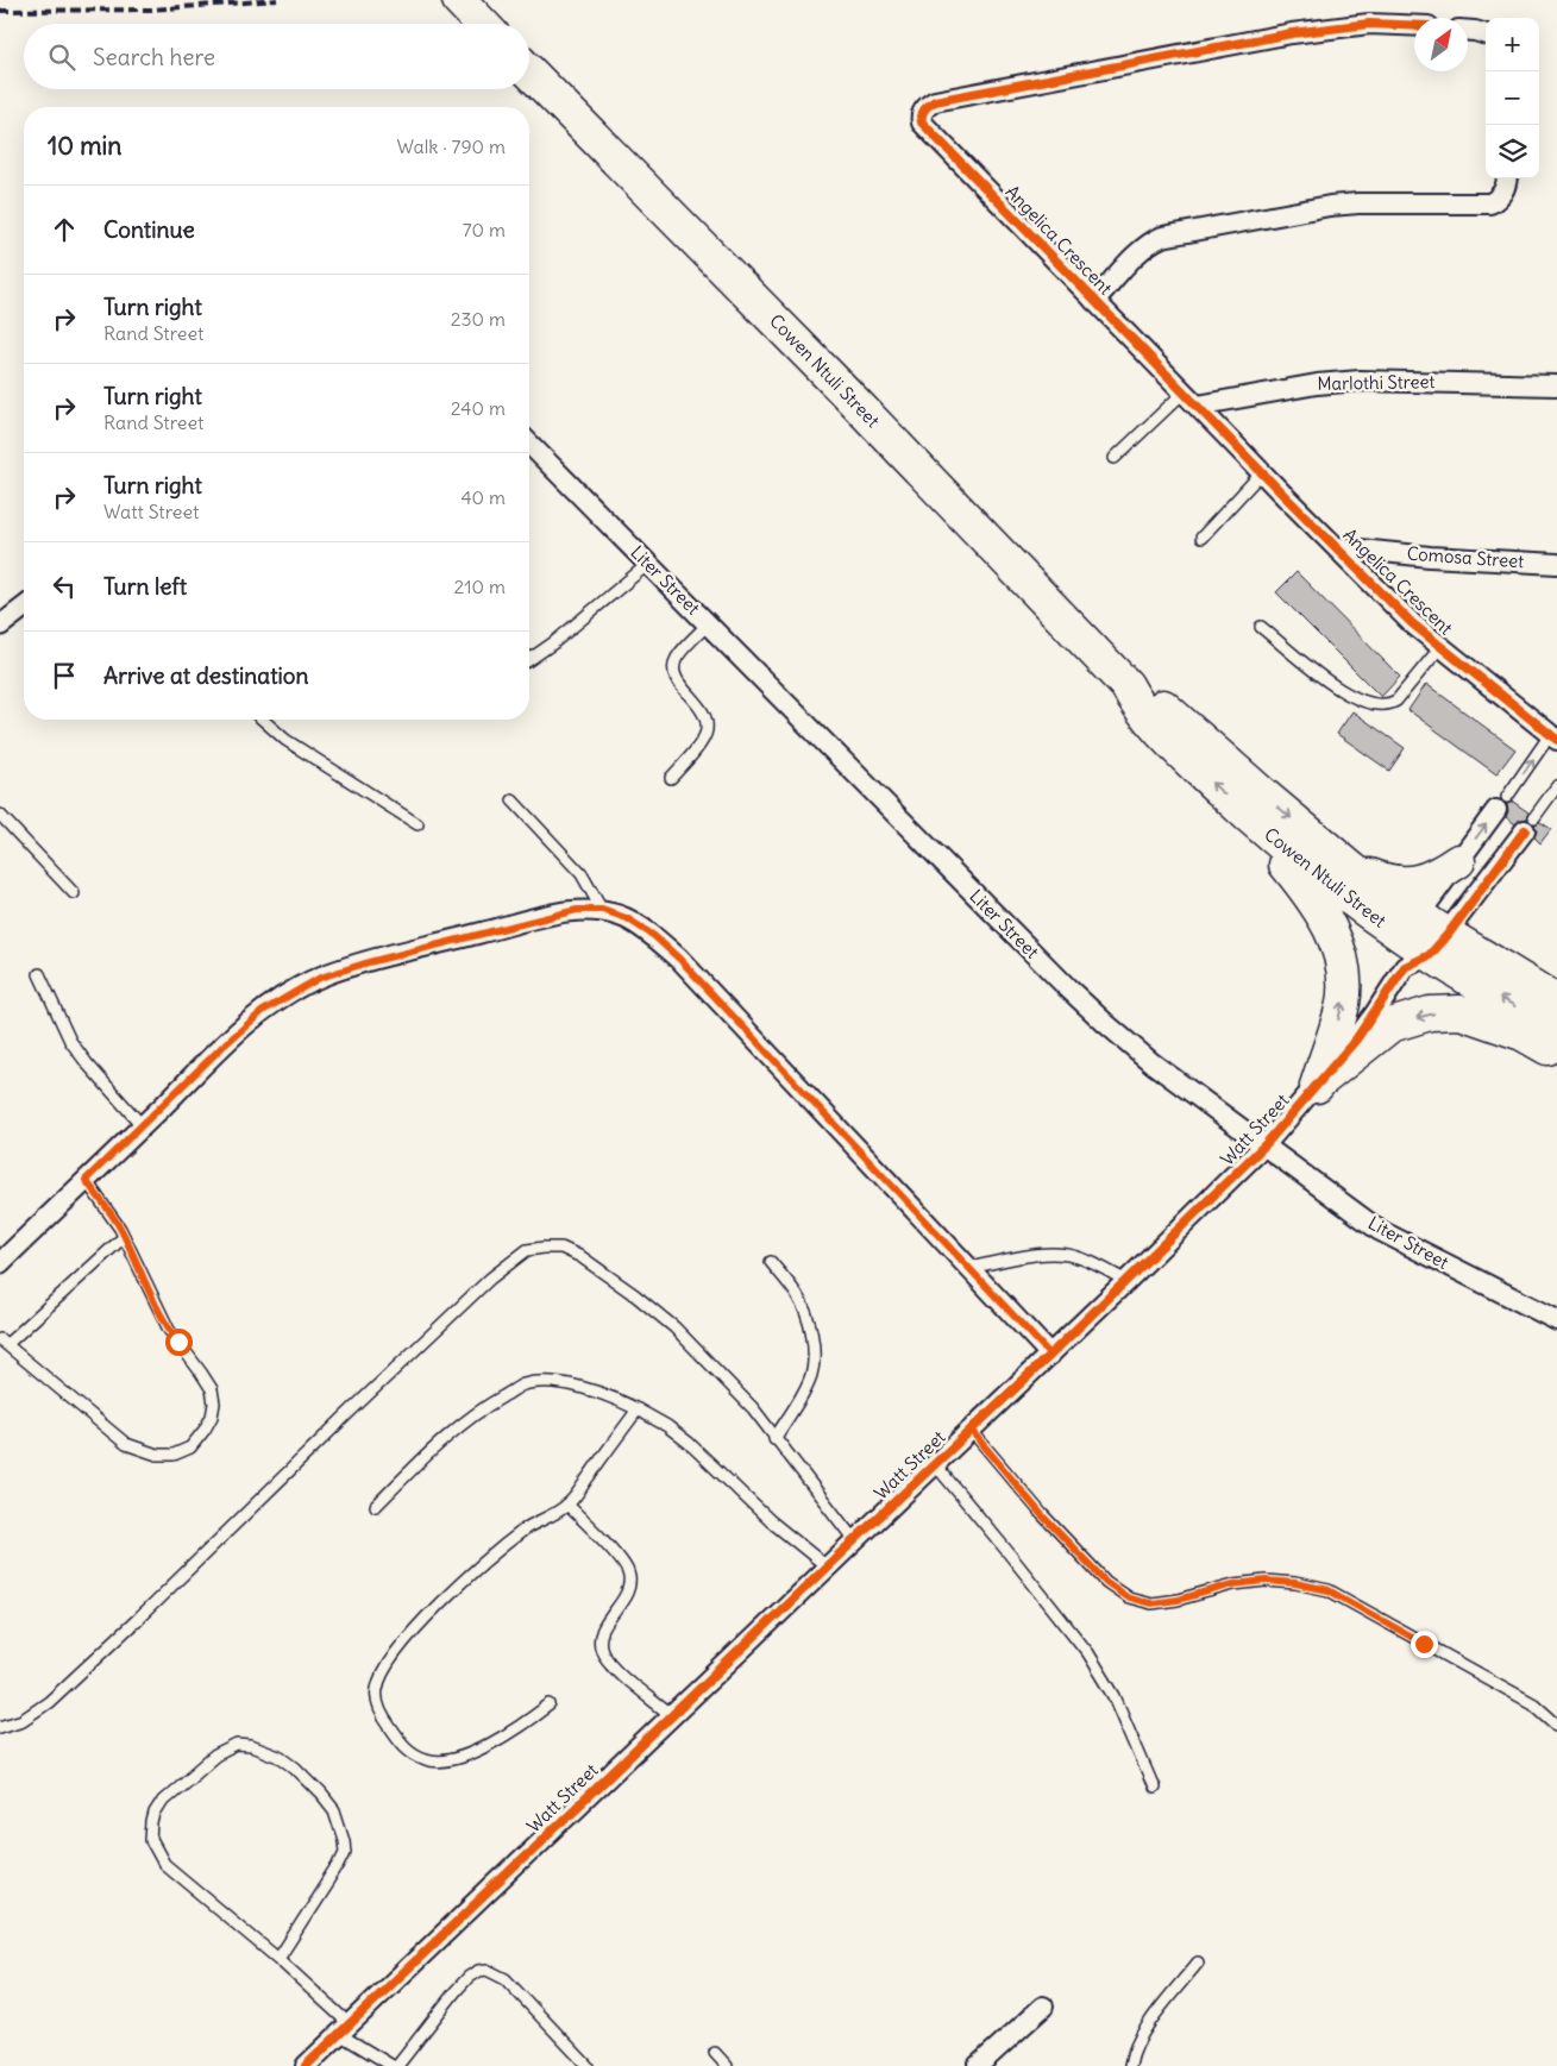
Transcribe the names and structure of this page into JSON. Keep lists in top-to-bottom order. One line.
{"streets":{"highway":["Cowen Ntuli Street"],"street":["Angelica Crescent","Marlothi Street","Comosa Street","Liter Street","Watt Street"]},"crossings":[["Angelica Crescent","Marlothi Street"],["Angelica Crescent","Comosa Street"],["Angelica Crescent","Watt Street"],["Cowen Ntuli Street","Watt Street"],["Liter Street","Watt Street"]],"north":"top right","page":{"map_buttons":["+","−"],"search":"Search here","heading":["10 min","Walk · 790 m"],"list":[["Continue","70 m"],["Turn right","Rand Street","230 m"],["Turn right","Rand Street","240 m"],["Turn right","Watt Street","40 m"],["Turn left","210 m"],"Arrive at destination"]}}
